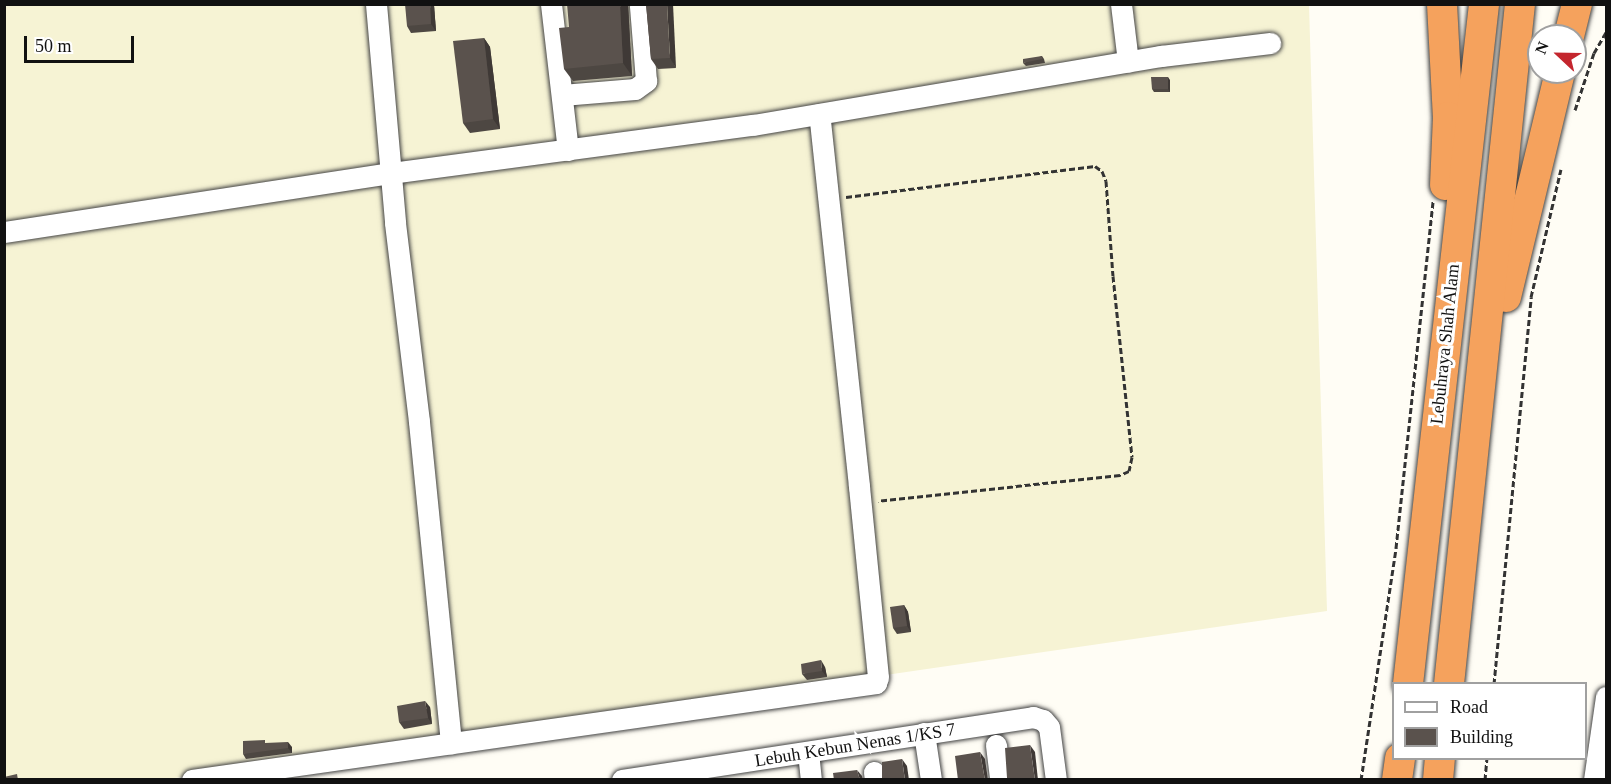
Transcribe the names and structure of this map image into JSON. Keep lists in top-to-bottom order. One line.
{"streets":{"highway":["Lebuhraya Shah Alam"],"street":["Lebuh Kebun Nenas 1/KS 7"]},"legend":["Road","Building"],"scale_bar":"50 m","north":"left"}
